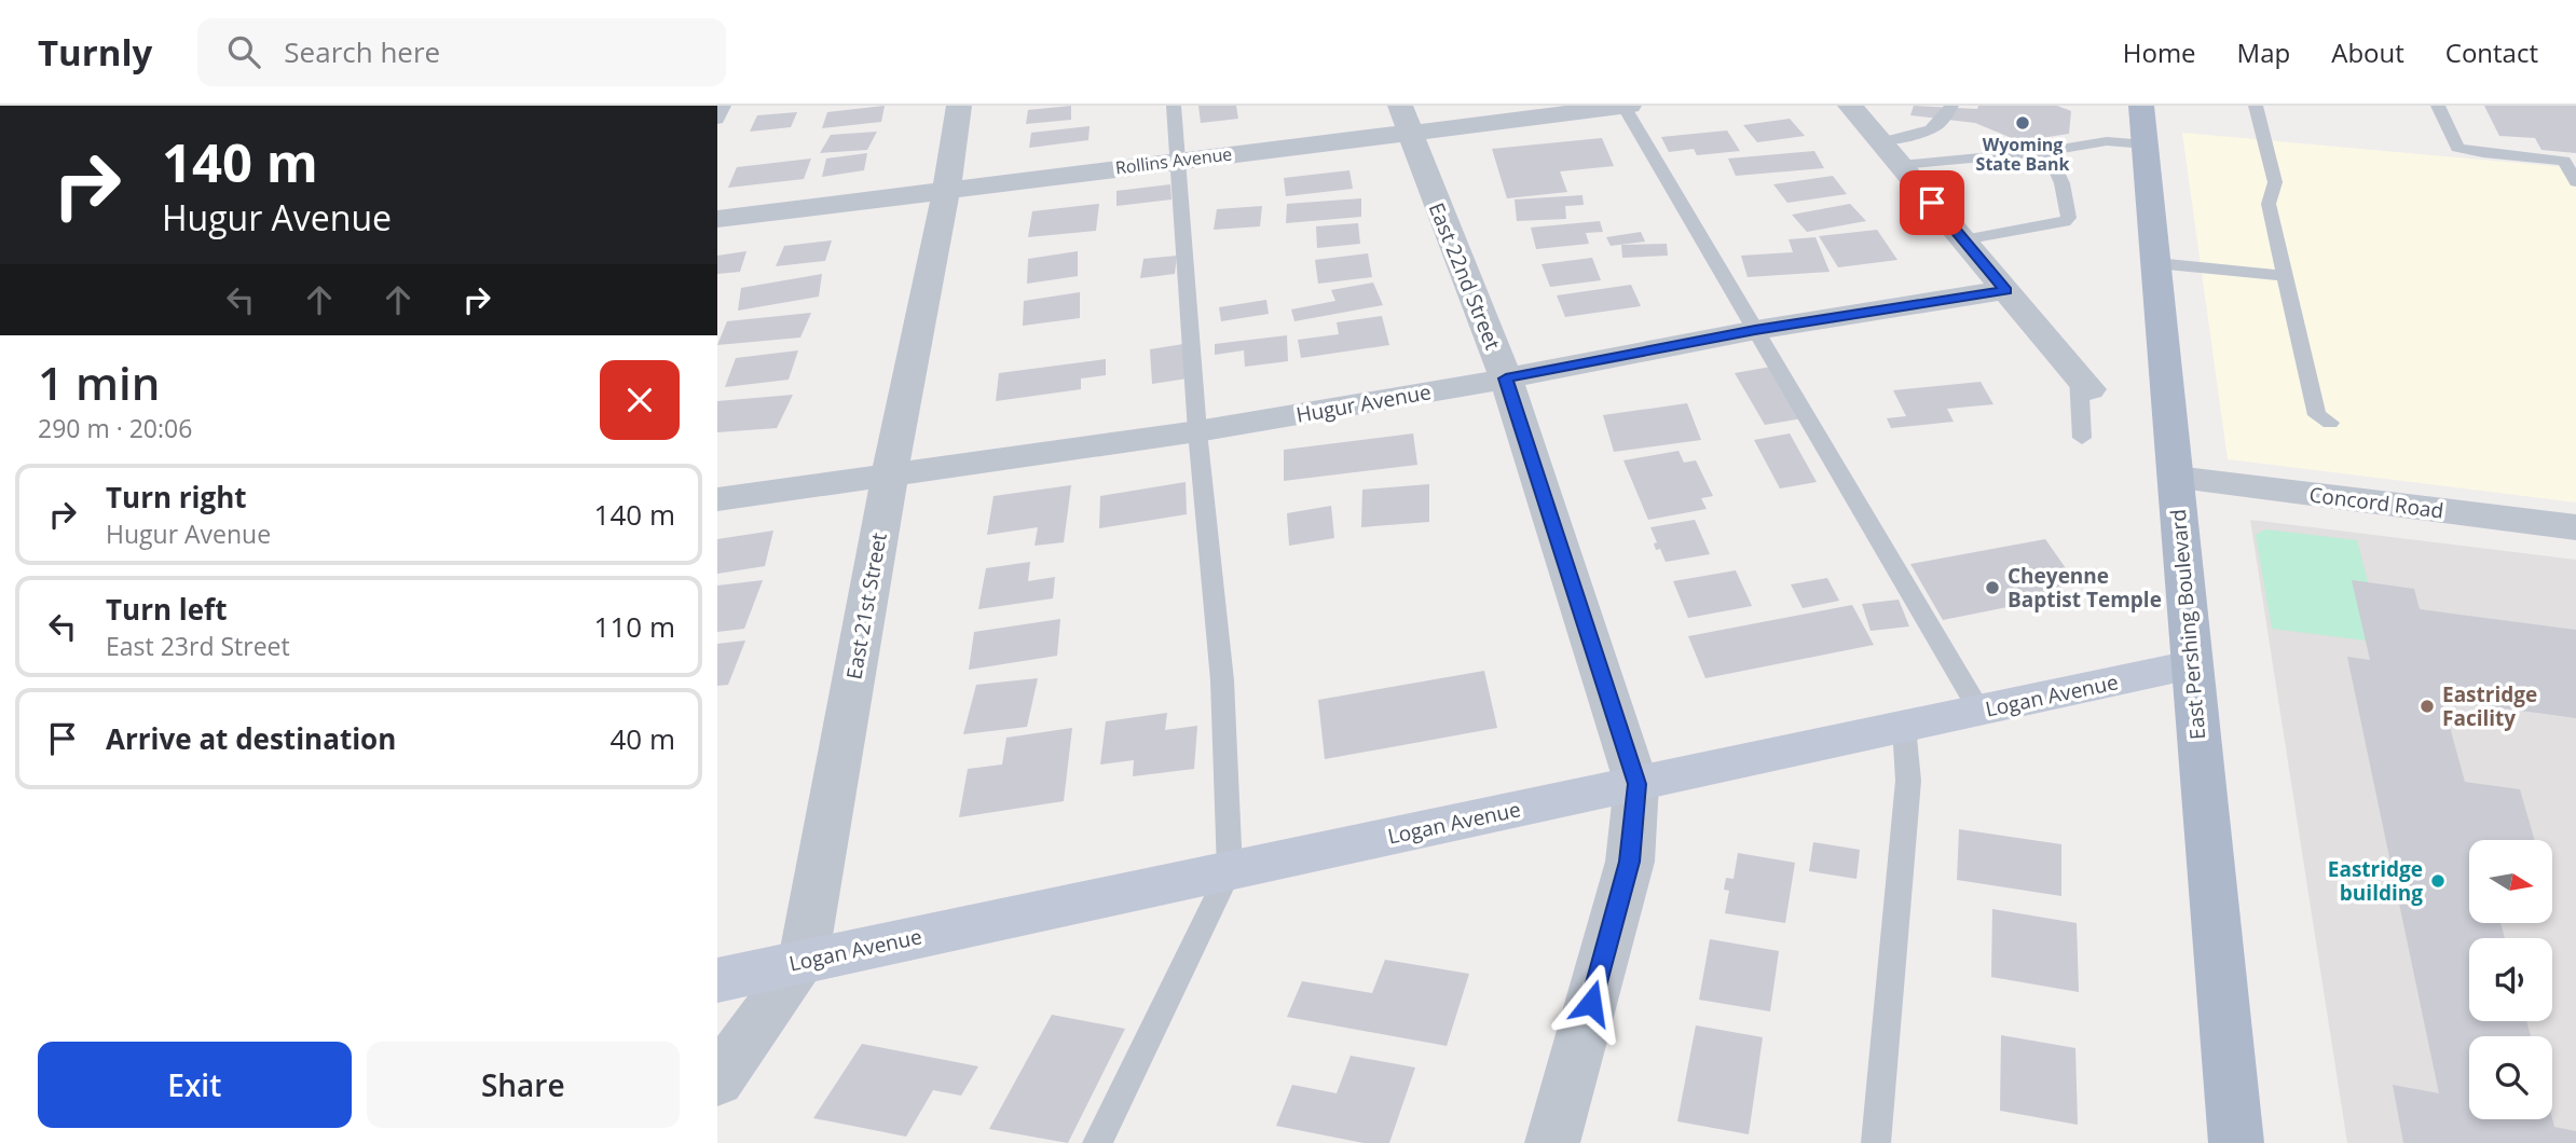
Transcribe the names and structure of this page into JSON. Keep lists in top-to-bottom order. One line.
{"streets":{"main road":["East Pershing Boulevard","Logan Avenue"],"street":["Rollins Avenue","East 22nd Street","Hugur Avenue","Concord Road","East 21st Street"]},"crossings":[["Rollins Avenue","East 22nd Street"],["Rollins Avenue","East 21st Street"],["East 22nd Street","Hugur Avenue"],["East 22nd Street","Logan Avenue"],["Hugur Avenue","East 21st Street"],["Concord Road","East Pershing Boulevard"],["East 21st Street","Logan Avenue"],["East Pershing Boulevard","Logan Avenue"]],"places":["Wyoming State Bank","Cheyenne Baptist Temple","Eastridge Facility","Eastridge building"],"north":"right","page":{"header":"Turnly","search":"Search here","nav":["Home","Map","About","Contact"],"turn":["140 m","Hugur Avenue"],"heading":["1 min","290 m · 20:06"],"list":[{"name":"Turn right","note":"Hugur Avenue","value":"140 m"},{"name":"Turn left","note":"East 23rd Street","value":"110 m"},{"name":"Arrive at destination","value":"40 m"}],"buttons":["Exit","Share"]}}
